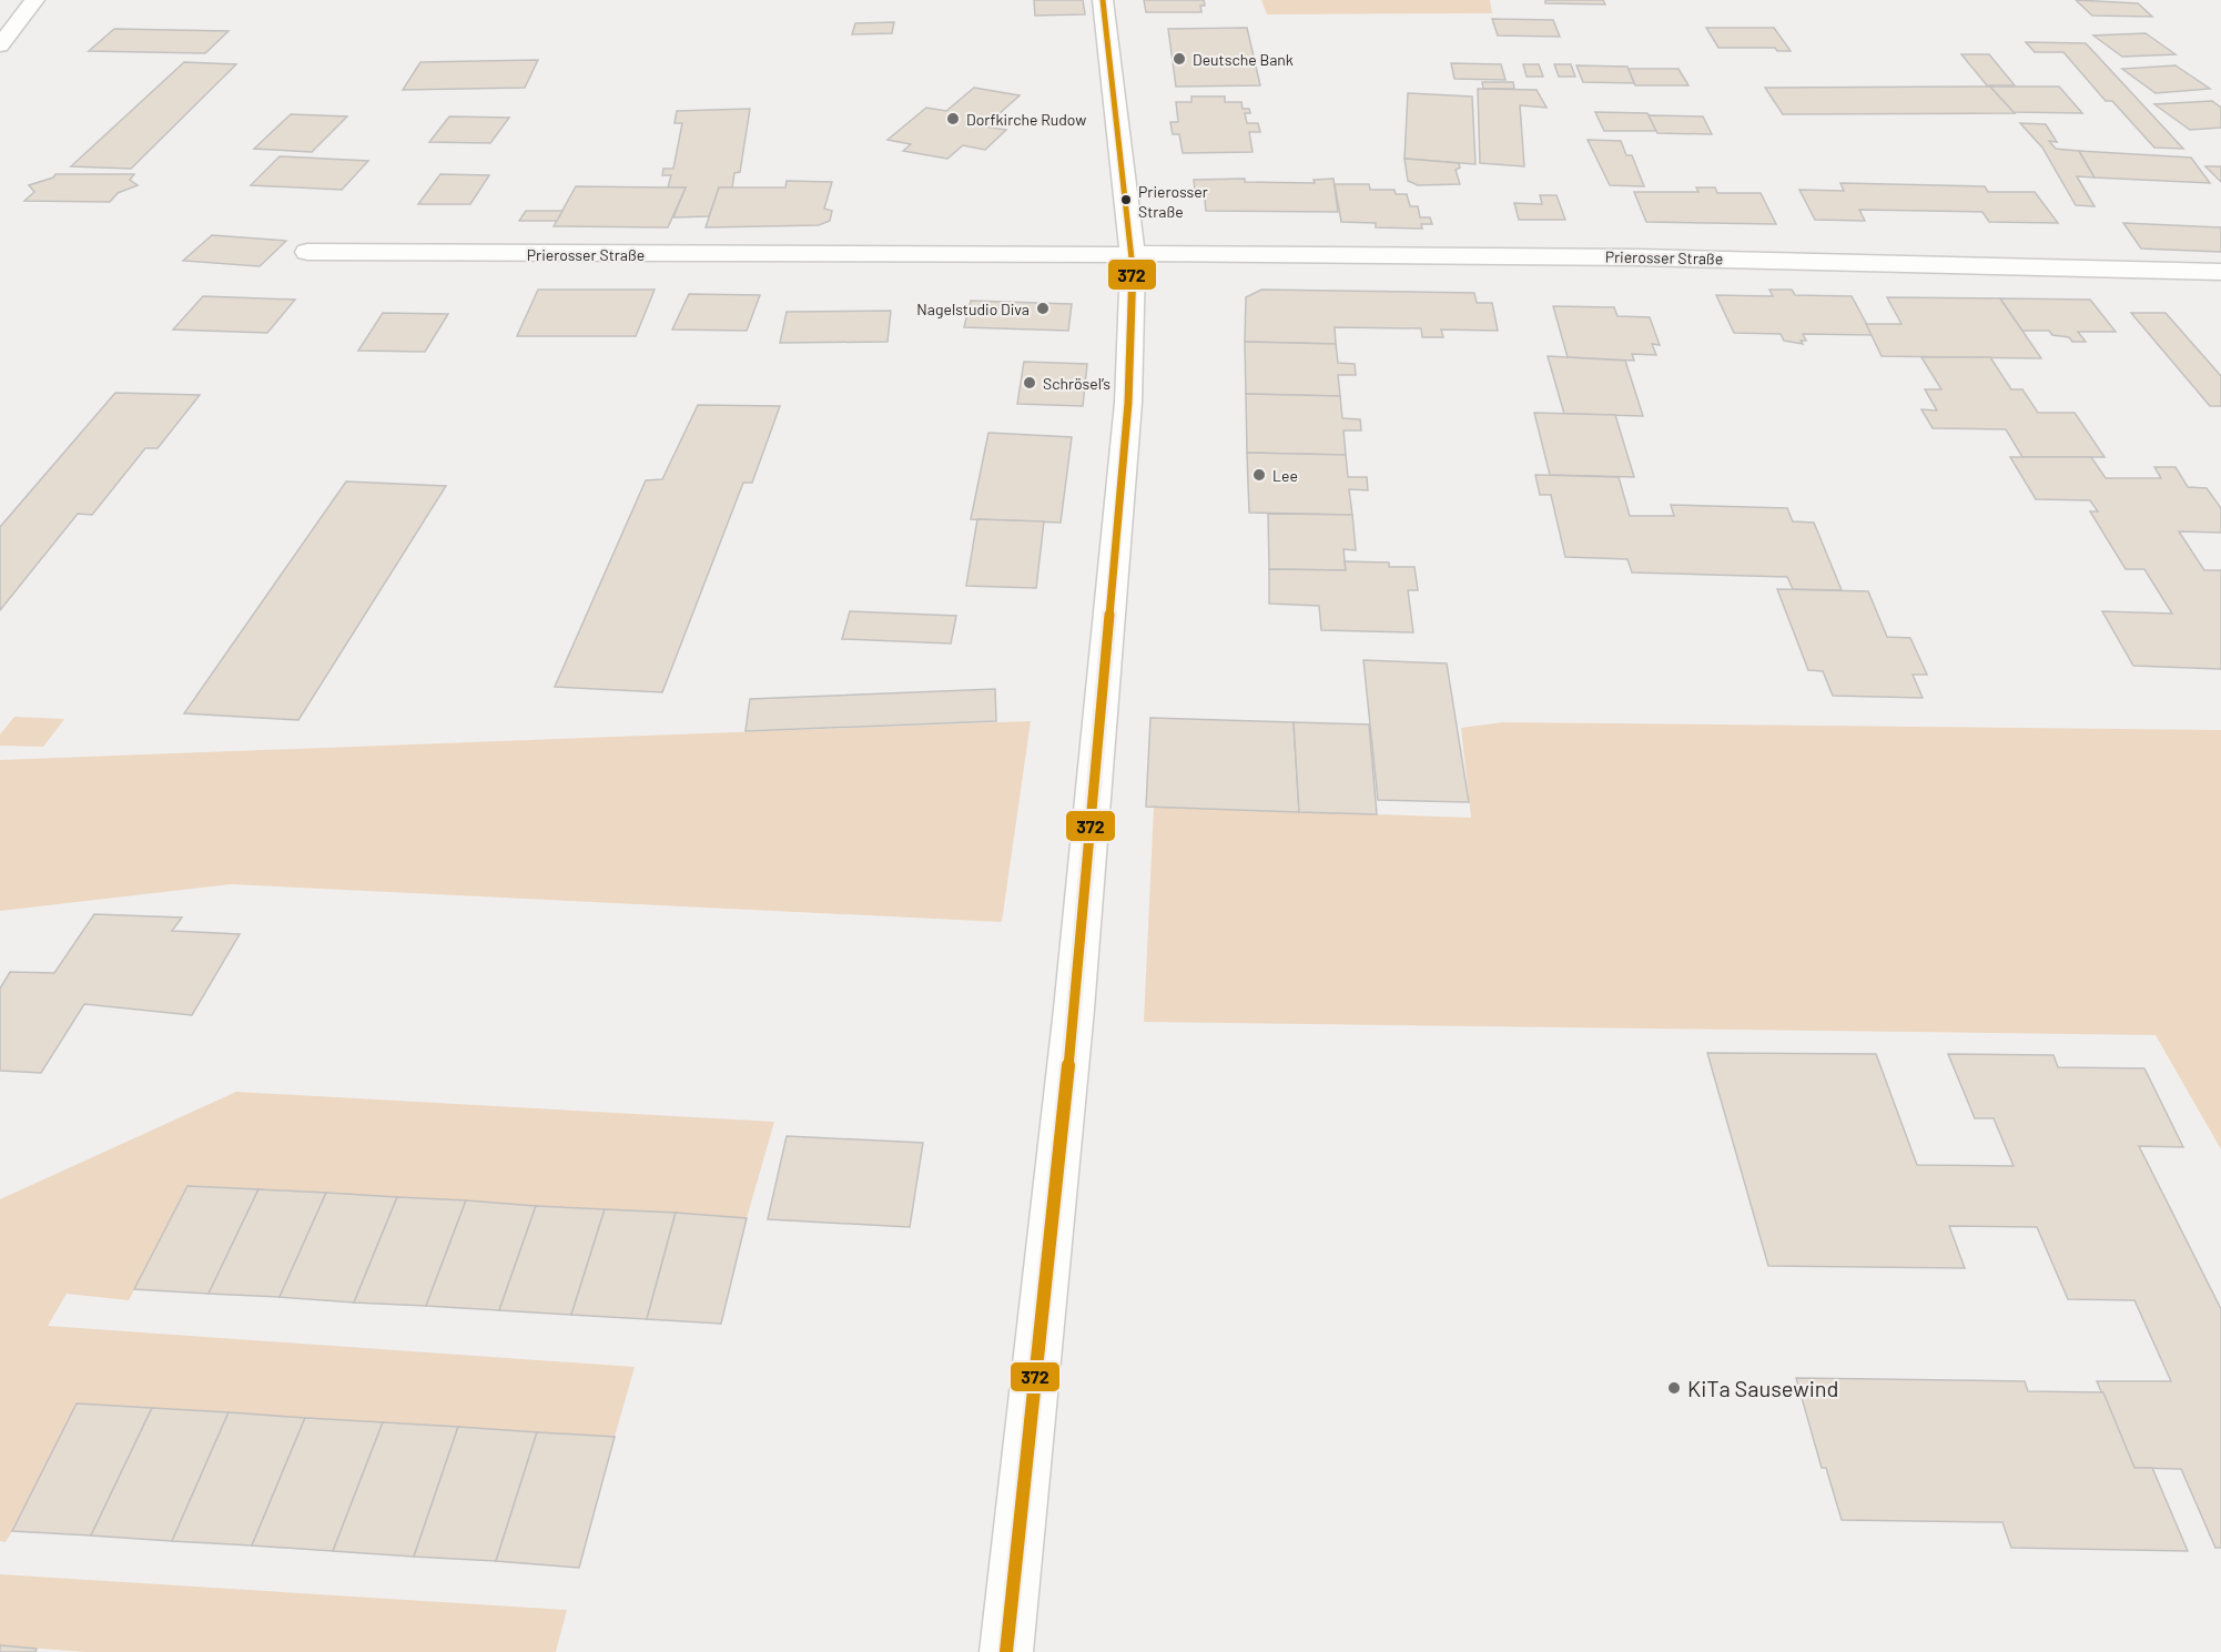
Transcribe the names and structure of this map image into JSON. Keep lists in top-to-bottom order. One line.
{"streets":{"street":["Prierosser Straße"]},"places":["Deutsche Bank","Dorfkirche Rudow","Prierosser Straße","Nagelstudio Diva","Schrösel’s","Lee","KiTa Sausewind"],"lines":["transit line 372"]}
